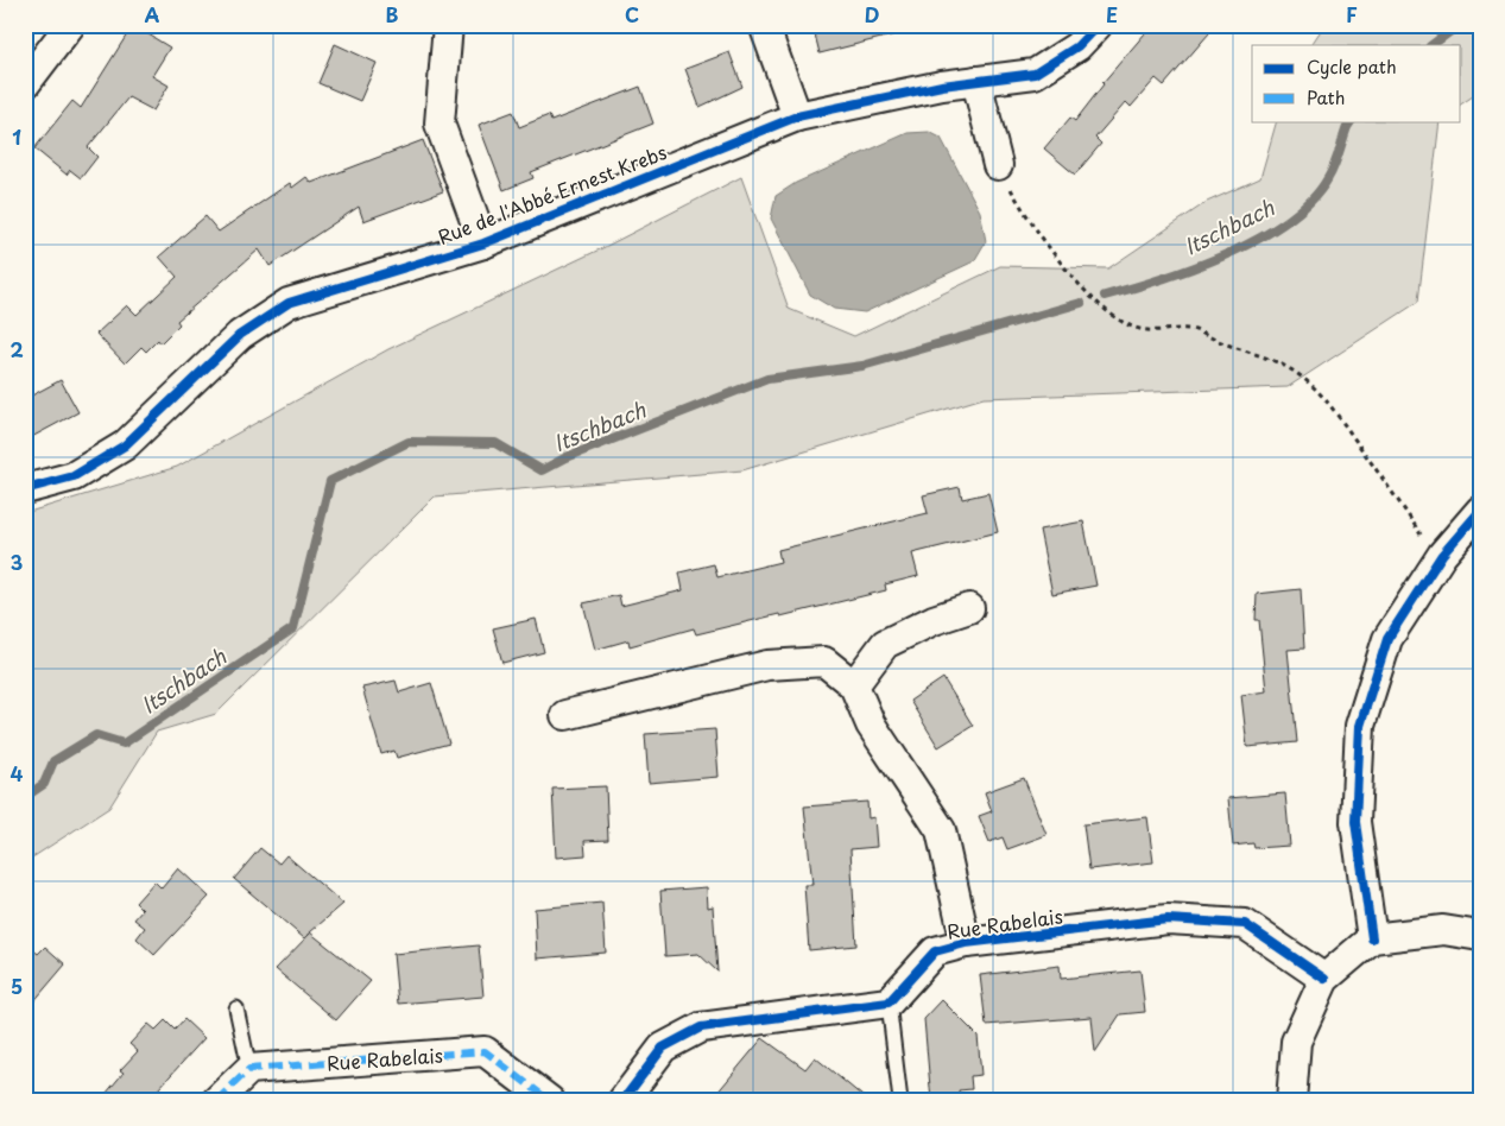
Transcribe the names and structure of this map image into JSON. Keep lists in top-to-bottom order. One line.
{"streets":{"street":["Rue de l'Abbé Ernest Krebs","Rue Rabelais"]},"water":["Itschbach"],"legend":["Cycle path","Path"],"grid":{"columns":["A","B","C","D","E","F"],"rows":["1","2","3","4","5"]}}
